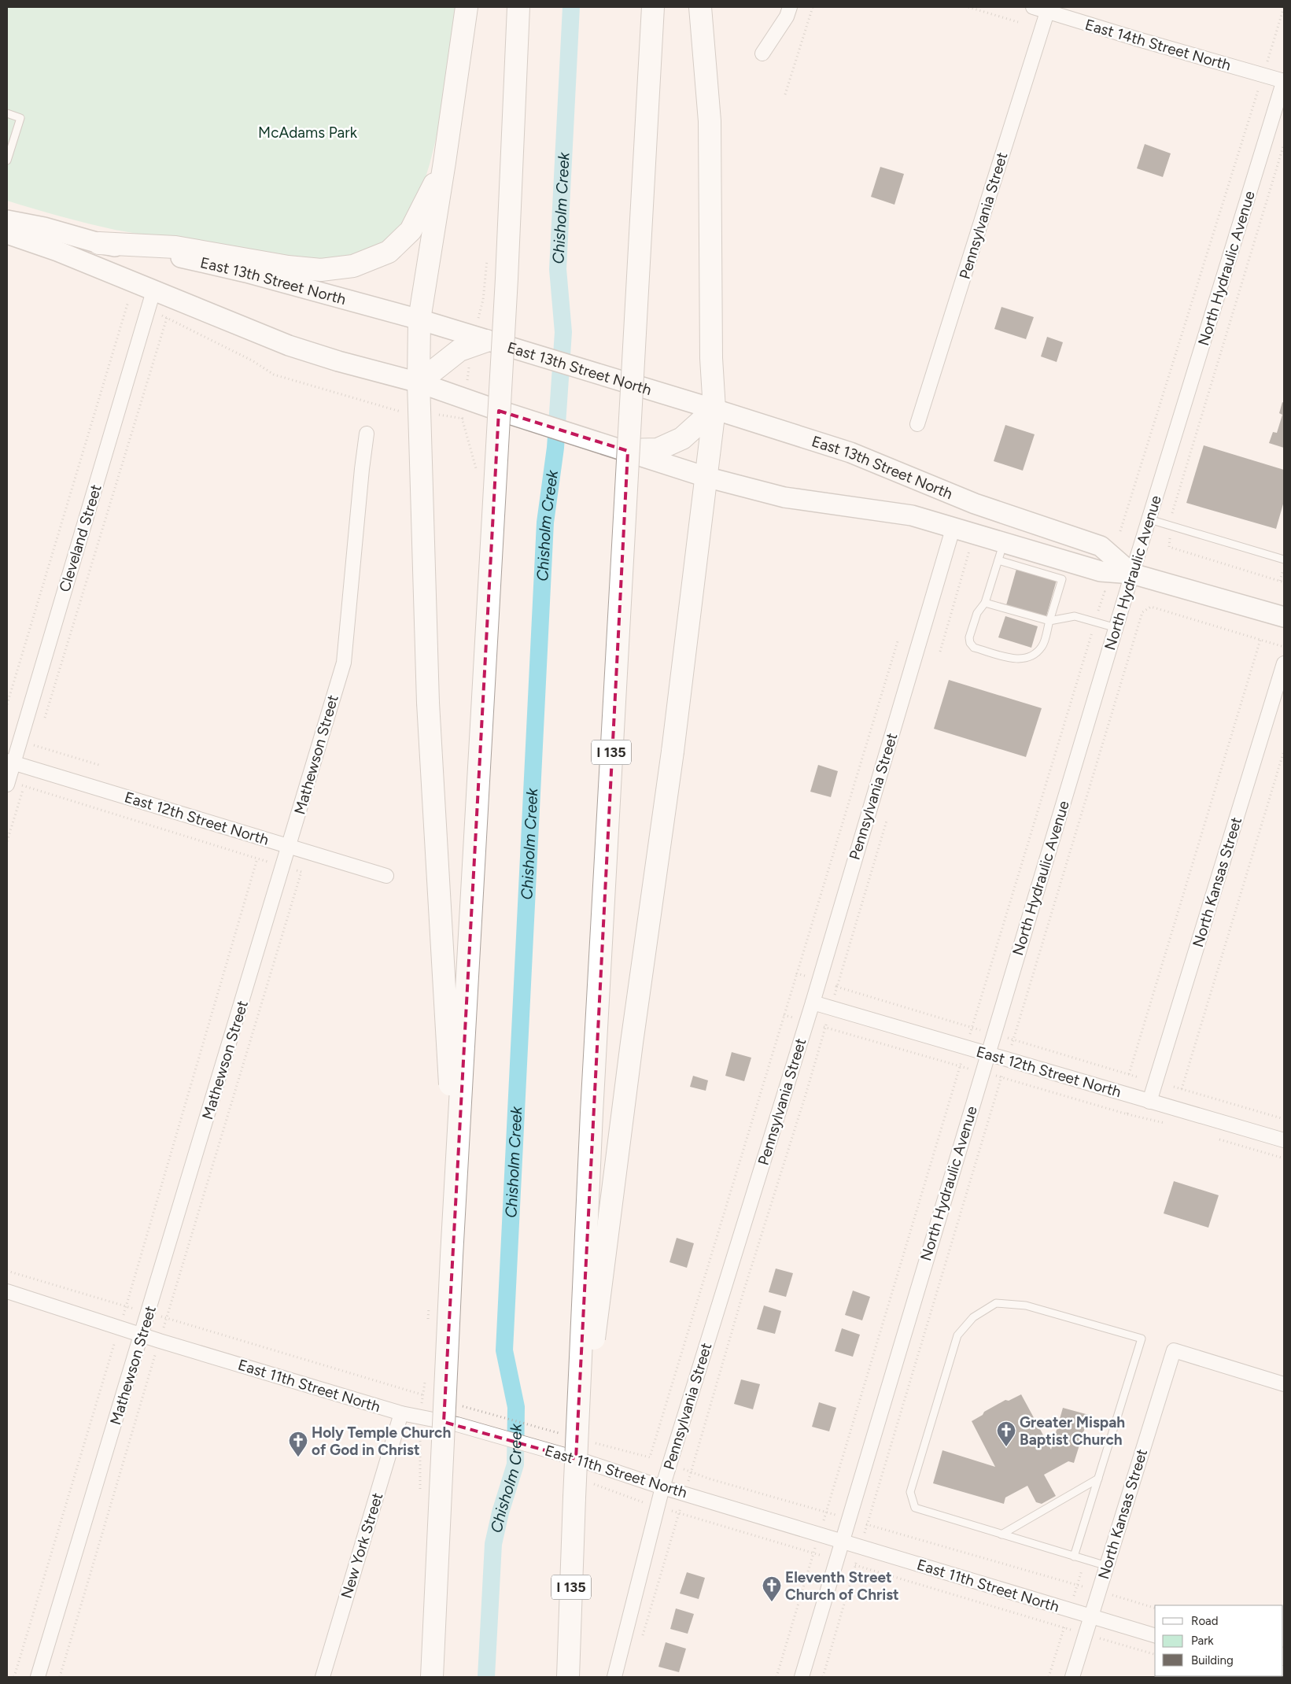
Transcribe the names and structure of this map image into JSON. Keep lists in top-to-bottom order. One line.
{"streets":{"highway":["I 135"],"main road":["East 13th Street North"],"street":["East 14th Street North","Pennsylvania Street","North Hydraulic Avenue","Cleveland Street","Mathewson Street","East 12th Street North","North Kansas Street","East 11th Street North","New York Street"]},"crossings":[["East 14th Street North","Pennsylvania Street"],["East 14th Street North","North Hydraulic Avenue"],["Pennsylvania Street","East 13th Street North"],["Pennsylvania Street","East 12th Street North"],["Pennsylvania Street","East 11th Street North"],["North Hydraulic Avenue","East 13th Street North"],["North Hydraulic Avenue","East 12th Street North"],["North Hydraulic Avenue","East 11th Street North"],["East 13th Street North","Cleveland Street"],["Cleveland Street","East 12th Street North"],["Mathewson Street","East 12th Street North"],["Mathewson Street","East 11th Street North"],["East 12th Street North","North Kansas Street"],["North Kansas Street","East 11th Street North"],["East 11th Street North","New York Street"]],"water":["Chisholm Creek"],"parks":["McAdams Park"],"places":{"church":["Greater Mispah Baptist Church","Holy Temple Church of God in Christ","Eleventh Street Church of Christ"]},"legend":["Road","Park","Building"]}
